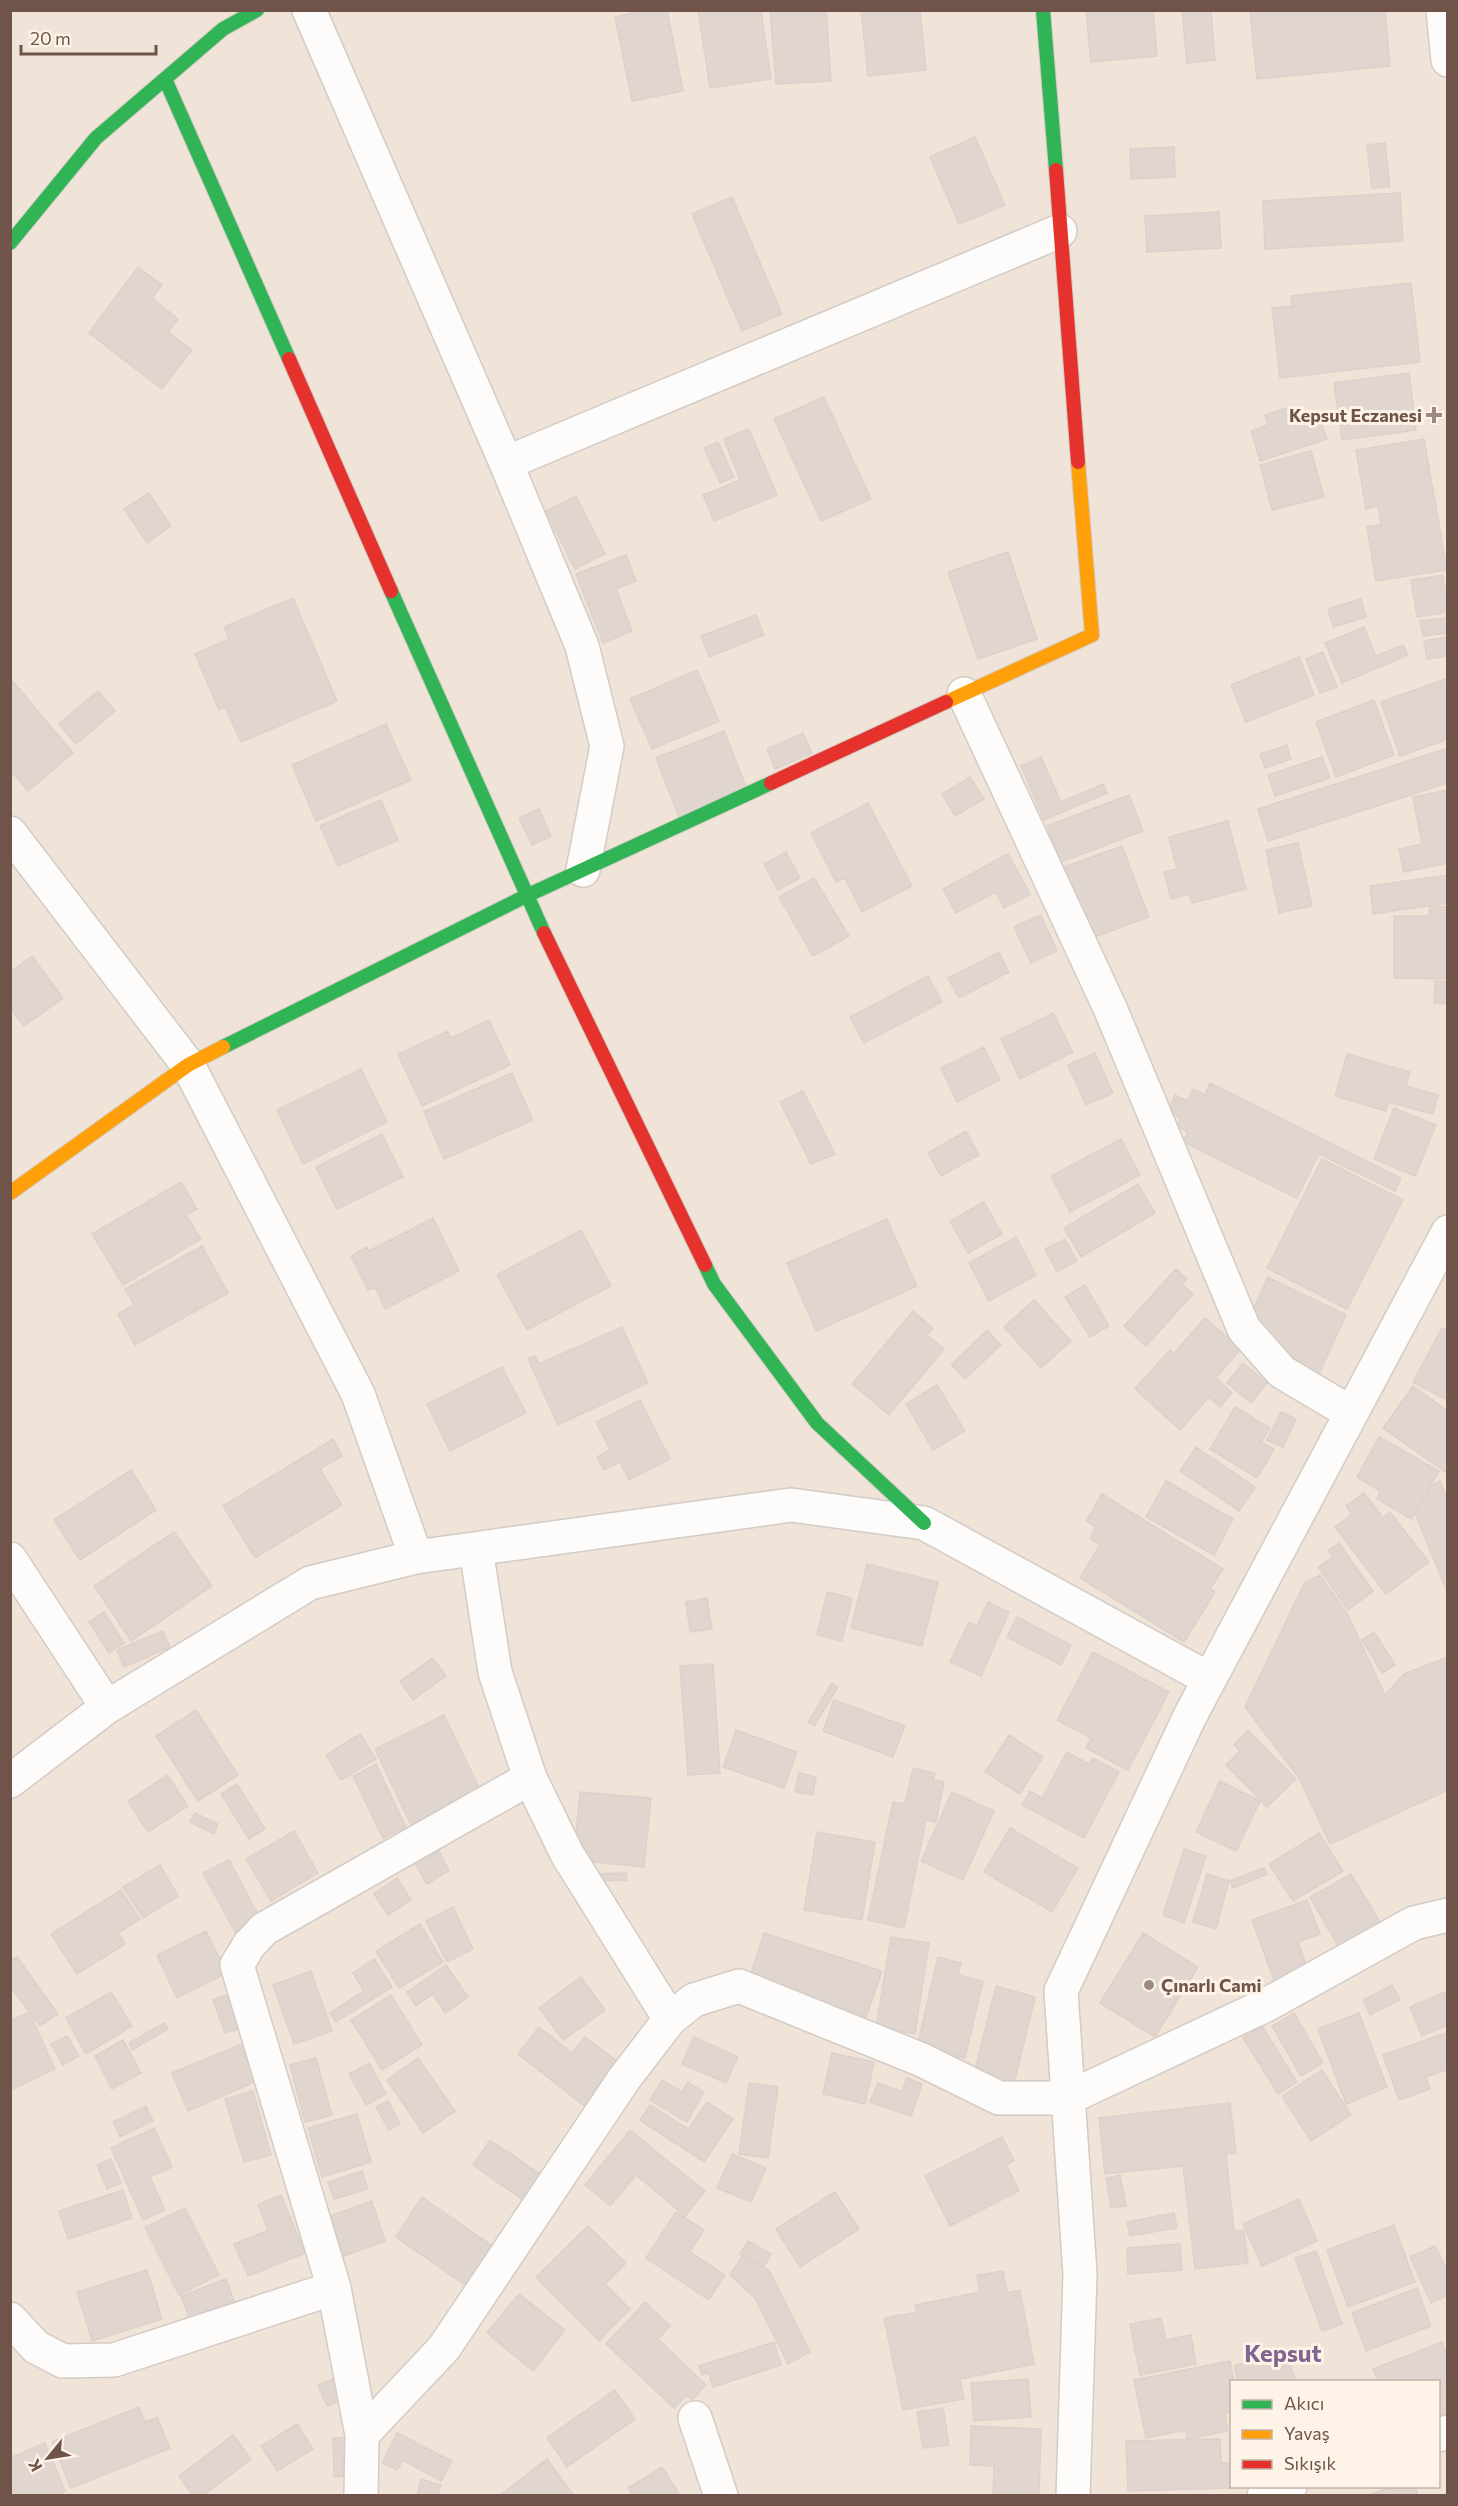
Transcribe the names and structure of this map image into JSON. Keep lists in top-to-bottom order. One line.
{"districts":["Kepsut"],"places":{"health":["Kepsut Eczanesi"],"other":["Çınarlı Cami"]},"legend":["Akıcı","Yavaş","Sıkışık"],"scale_bar":"20 m","north":"bottom left"}
